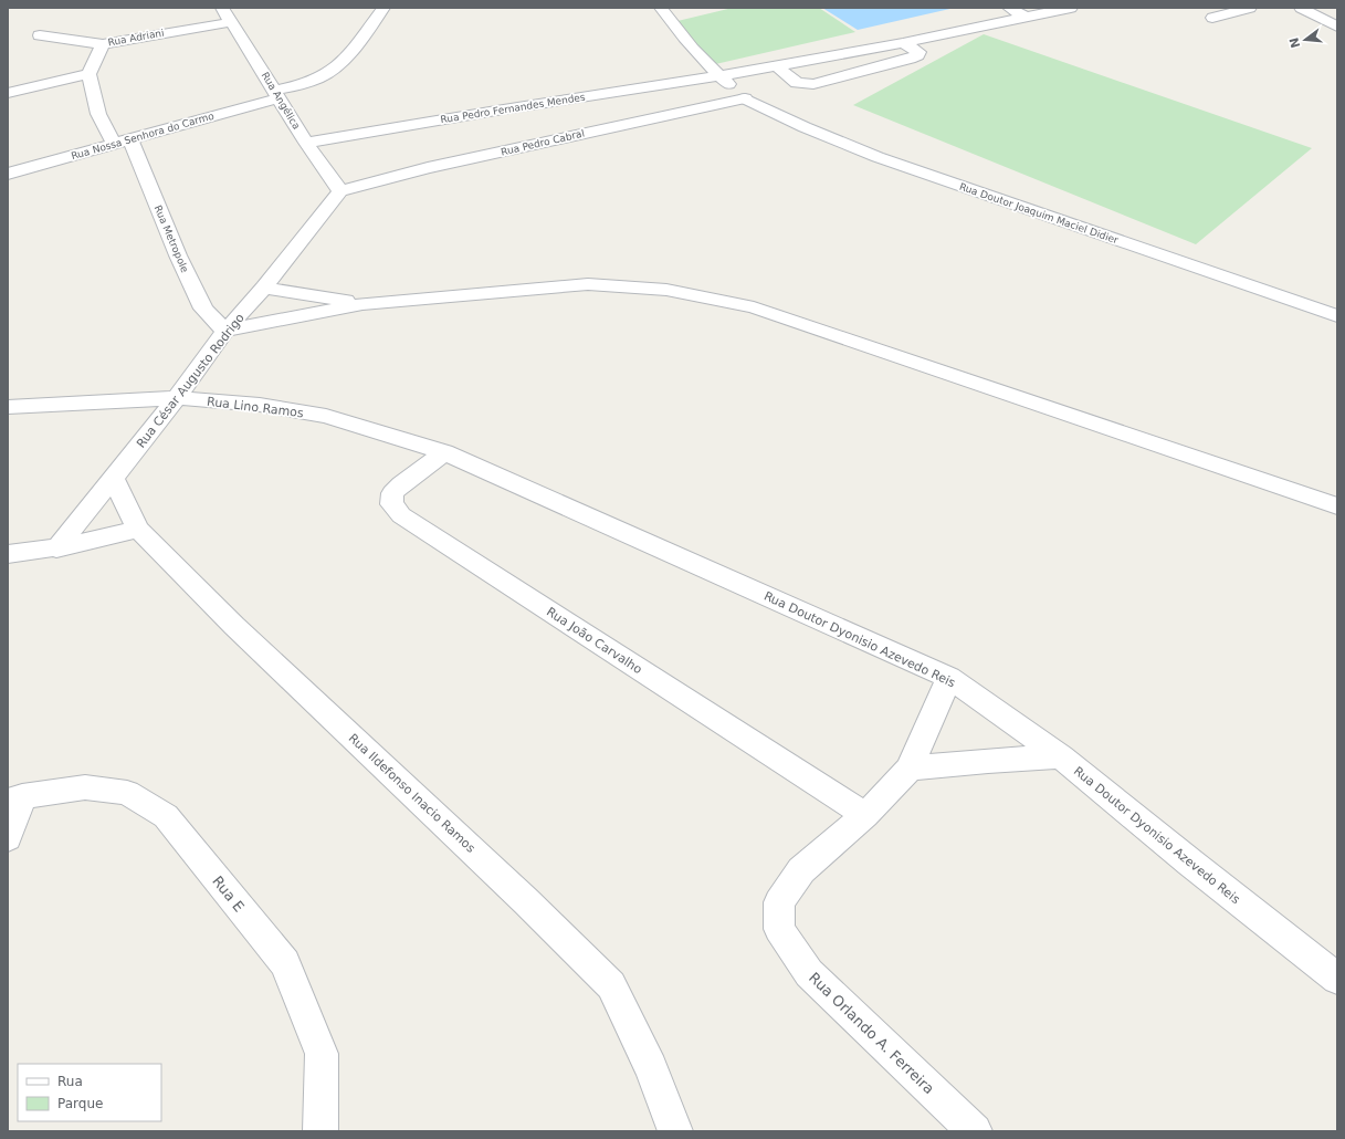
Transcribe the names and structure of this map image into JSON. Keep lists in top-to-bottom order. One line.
{"streets":{"street":["Rua Adriani","Rua Angélica","Rua Pedro Fernandes Mendes","Rua Nossa Senhora do Carmo","Rua Pedro Cabral","Rua Doutor Joaquim Maciel Didier","Rua Metropole","Rua César Augusto Rodrigo","Rua Lino Ramos","Rua Doutor Dyonisio Azevedo Reis","Rua João Carvalho","Rua Ildefonso Inacio Ramos","Rua E","Rua Orlando A. Ferreira"]},"crossings":[["Rua Adriani","Rua Angélica"],["Rua Angélica","Rua Pedro Fernandes Mendes"],["Rua Angélica","Rua Nossa Senhora do Carmo"],["Rua Angélica","Rua Pedro Cabral"],["Rua Angélica","Rua César Augusto Rodrigo"],["Rua Pedro Fernandes Mendes","Rua Doutor Joaquim Maciel Didier"],["Rua Nossa Senhora do Carmo","Rua Metropole"],["Rua Pedro Cabral","Rua Doutor Joaquim Maciel Didier"],["Rua Pedro Cabral","Rua César Augusto Rodrigo"],["Rua Metropole","Rua César Augusto Rodrigo"],["Rua César Augusto Rodrigo","Rua Lino Ramos"],["Rua César Augusto Rodrigo","Rua Ildefonso Inacio Ramos"],["Rua Lino Ramos","Rua Doutor Dyonisio Azevedo Reis"],["Rua Lino Ramos","Rua João Carvalho"],["Rua Doutor Dyonisio Azevedo Reis","Rua João Carvalho"],["Rua Doutor Dyonisio Azevedo Reis","Rua Orlando A. Ferreira"],["Rua João Carvalho","Rua Orlando A. Ferreira"]],"legend":["Rua","Parque"],"north":"left"}
